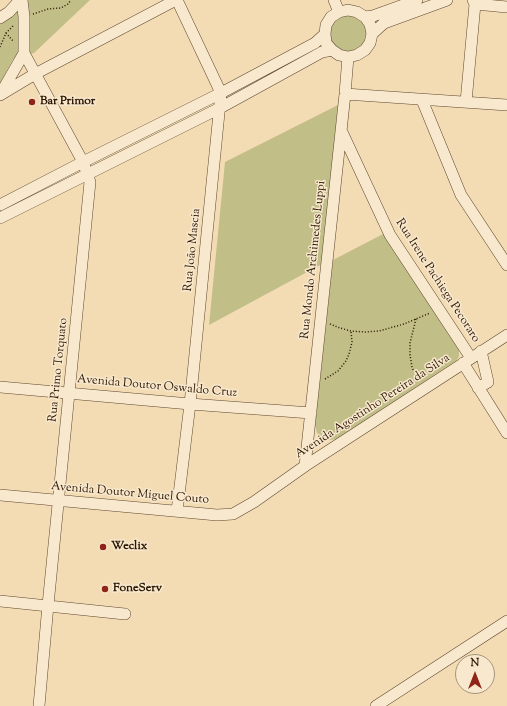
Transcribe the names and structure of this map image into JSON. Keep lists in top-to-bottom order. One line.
{"streets":{"street":["Rua João Mascia","Rua Mondo Archimedes Luppi","Rua Irene Pachiega Pecoraro","Rua Primo Torquato","Avenida Doutor Oswaldo Cruz","Avenida Agostinho Pereira da Silva","Avenida Doutor Miguel Couto"]},"crossings":[["Rua João Mascia","Avenida Doutor Oswaldo Cruz"],["Rua João Mascia","Avenida Doutor Miguel Couto"],["Rua Mondo Archimedes Luppi","Rua Irene Pachiega Pecoraro"],["Rua Mondo Archimedes Luppi","Avenida Doutor Oswaldo Cruz"],["Rua Mondo Archimedes Luppi","Avenida Agostinho Pereira da Silva"],["Rua Irene Pachiega Pecoraro","Avenida Agostinho Pereira da Silva"],["Rua Primo Torquato","Avenida Doutor Oswaldo Cruz"],["Rua Primo Torquato","Avenida Doutor Miguel Couto"],["Avenida Agostinho Pereira da Silva","Avenida Doutor Miguel Couto"]],"places":["Bar Primor","Weclix","FoneServ"],"north":"top"}
